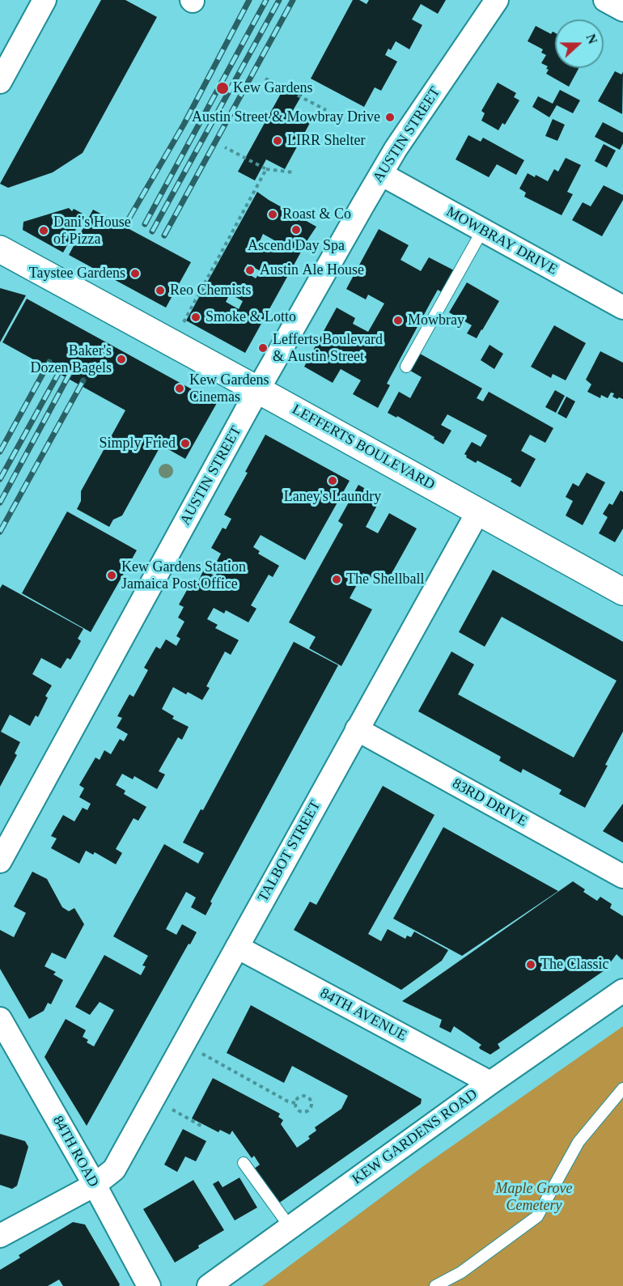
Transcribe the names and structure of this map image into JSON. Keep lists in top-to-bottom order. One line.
{"streets":{"street":["AUSTIN STREET","MOWBRAY DRIVE","LEFFERTS BOULEVARD","83RD DRIVE","TALBOT STREET","84TH AVENUE","KEW GARDENS ROAD","84TH ROAD"]},"crossings":[["AUSTIN STREET","MOWBRAY DRIVE"],["AUSTIN STREET","LEFFERTS BOULEVARD"],["LEFFERTS BOULEVARD","TALBOT STREET"],["83RD DRIVE","TALBOT STREET"],["TALBOT STREET","84TH AVENUE"],["TALBOT STREET","84TH ROAD"],["84TH AVENUE","KEW GARDENS ROAD"]],"parks":["Maple Grove Cemetery"],"places":["Kew Gardens","Austin Street & Mowbray Drive","LIRR Shelter","Roast & Co","Ascend Day Spa","Dani's House of Pizza","Austin Ale House","Taystee Gardens","Reo Chemists","Smoke & Lotto","Mowbray","Lefferts Boulevard & Austin Street","Baker's Dozen Bagels","Kew Gardens Cinemas","Simply Fried","Laney's Laundry","Kew Gardens Station Jamaica Post Office","The Shellball","The Classic"],"north":"right"}
